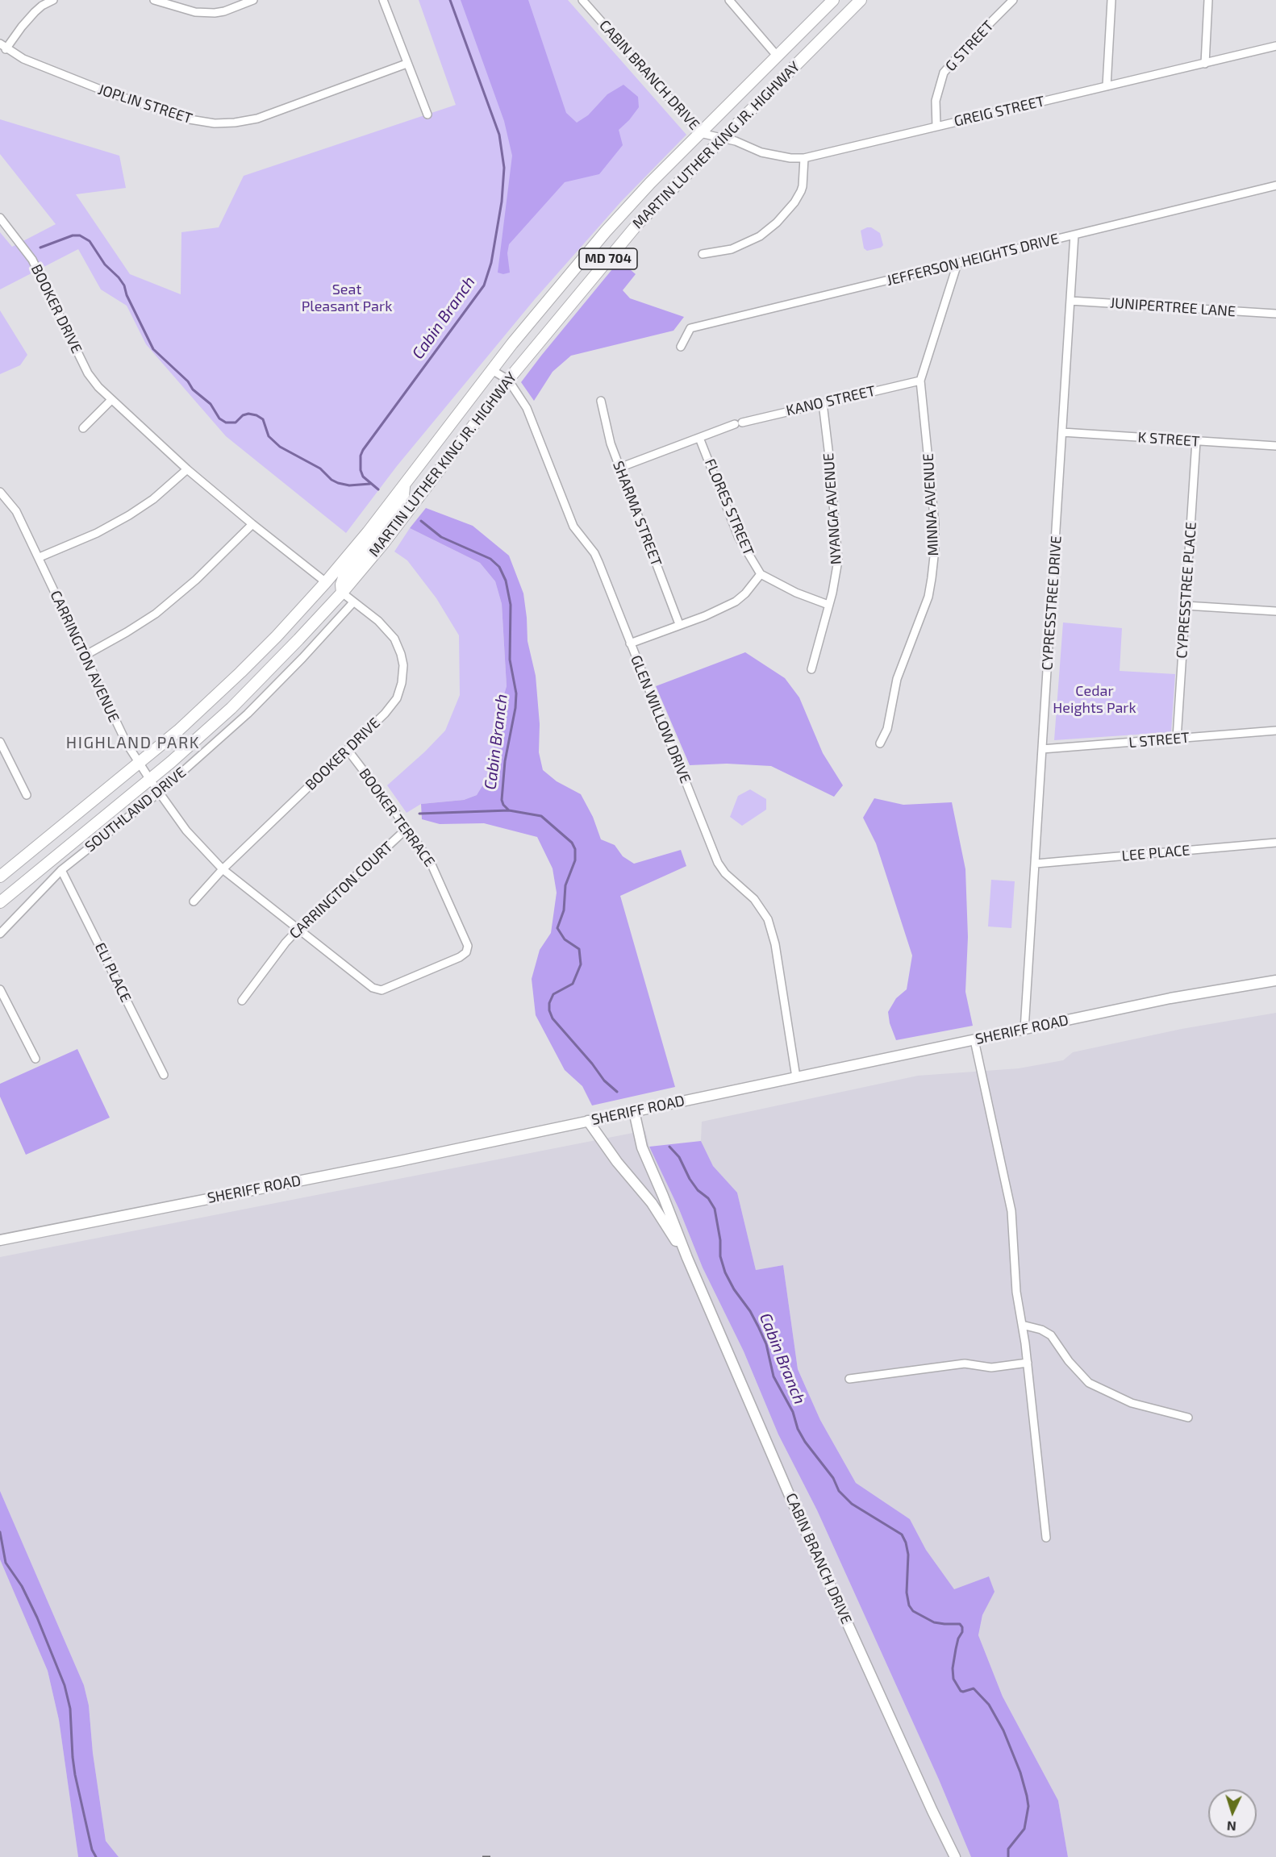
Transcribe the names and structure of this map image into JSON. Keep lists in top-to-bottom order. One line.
{"streets":{"main road":["CABIN BRANCH DRIVE","MARTIN LUTHER KING JR. HIGHWAY","MD 704","SHERIFF ROAD"],"street":["G STREET","JOPLIN STREET","GREIG STREET","JEFFERSON HEIGHTS DRIVE","JUNIPERTREE LANE","BOOKER DRIVE","KANO STREET","K STREET","MINNA AVENUE","FLORES STREET","NYANGA AVENUE","SHARMA STREET","CYPRESSTREE PLACE","CYPRESSTREE DRIVE","CARRINGTON AVENUE","GLEN WILLOW DRIVE","L STREET","SOUTHLAND DRIVE","BOOKER TERRACE","LEE PLACE","CARRINGTON COURT","ELI PLACE"]},"crossings":[["G STREET","GREIG STREET"],["CABIN BRANCH DRIVE","GREIG STREET"],["CABIN BRANCH DRIVE","MARTIN LUTHER KING JR. HIGHWAY"],["CABIN BRANCH DRIVE","SHERIFF ROAD"],["GREIG STREET","MARTIN LUTHER KING JR. HIGHWAY"],["MARTIN LUTHER KING JR. HIGHWAY","BOOKER DRIVE"],["MARTIN LUTHER KING JR. HIGHWAY","CARRINGTON AVENUE"],["MARTIN LUTHER KING JR. HIGHWAY","GLEN WILLOW DRIVE"],["JEFFERSON HEIGHTS DRIVE","MINNA AVENUE"],["JEFFERSON HEIGHTS DRIVE","CYPRESSTREE DRIVE"],["JUNIPERTREE LANE","CYPRESSTREE DRIVE"],["BOOKER DRIVE","CARRINGTON AVENUE"],["BOOKER DRIVE","SOUTHLAND DRIVE"],["BOOKER DRIVE","BOOKER TERRACE"],["KANO STREET","MINNA AVENUE"],["KANO STREET","FLORES STREET"],["KANO STREET","NYANGA AVENUE"],["KANO STREET","SHARMA STREET"],["K STREET","CYPRESSTREE PLACE"],["K STREET","CYPRESSTREE DRIVE"],["CYPRESSTREE PLACE","L STREET"],["CYPRESSTREE DRIVE","L STREET"],["CYPRESSTREE DRIVE","LEE PLACE"],["CYPRESSTREE DRIVE","SHERIFF ROAD"],["CARRINGTON AVENUE","SOUTHLAND DRIVE"],["CARRINGTON AVENUE","BOOKER TERRACE"],["CARRINGTON AVENUE","CARRINGTON COURT"],["GLEN WILLOW DRIVE","SHERIFF ROAD"],["SOUTHLAND DRIVE","ELI PLACE"],["BOOKER TERRACE","CARRINGTON COURT"]],"districts":["HIGHLAND PARK"],"water":["Cabin Branch"],"parks":["Seat Pleasant Park","Cedar Heights Park"],"north":"bottom"}
